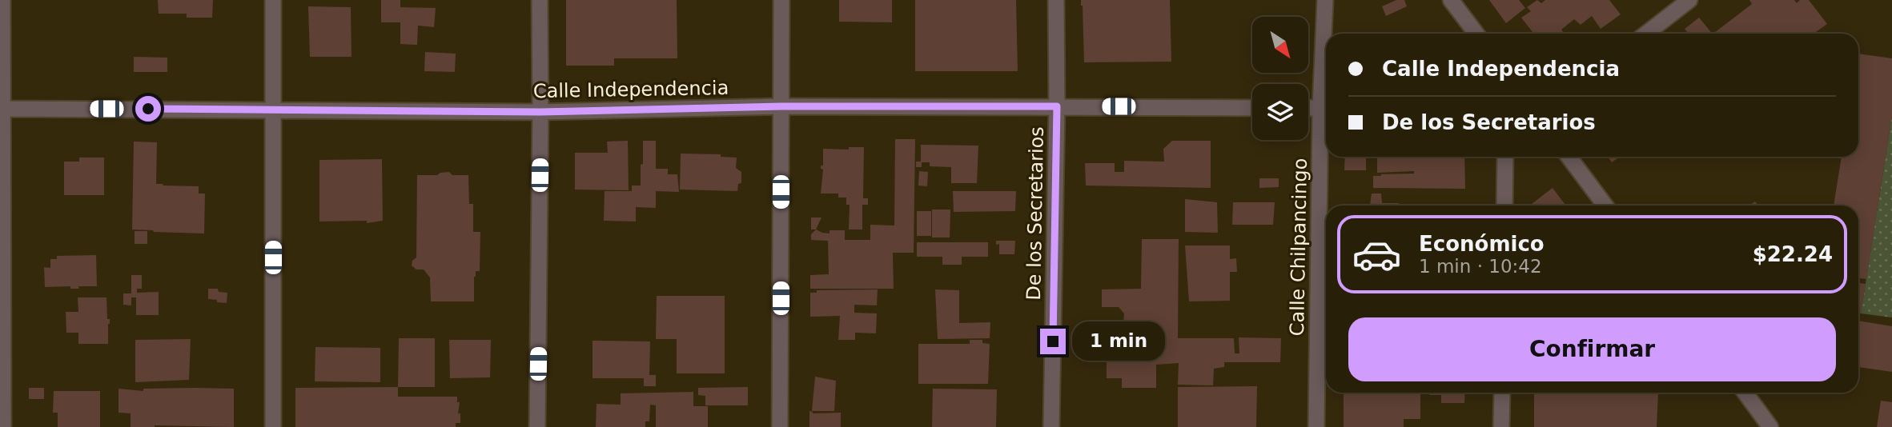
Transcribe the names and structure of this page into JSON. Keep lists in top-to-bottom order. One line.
{"streets":{"street":["Calle Independencia","De los Secretarios","Calle Chilpancingo"]},"crossings":[["Calle Independencia","De los Secretarios"]],"north":"bottom right","page":{"banner":["Calle Independencia","De los Secretarios"],"list":[{"name":"Económico","note":"1 min · 10:42","value":"$22.24"}],"buttons":"Confirmar","bubble":"1 min"}}
